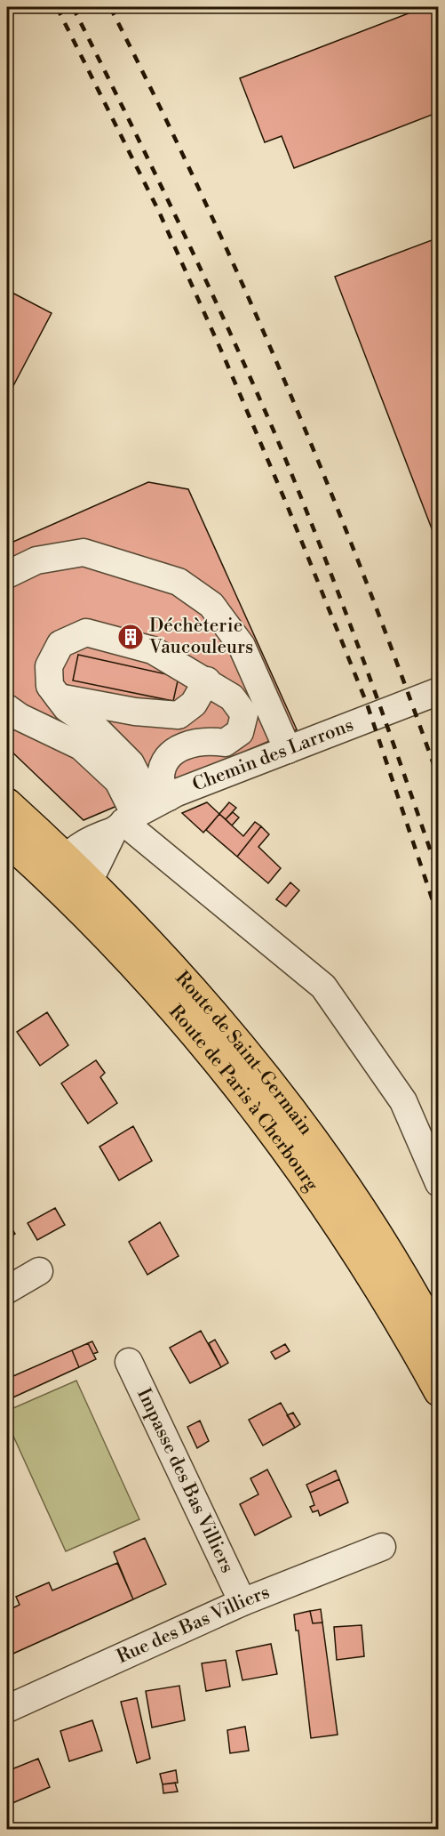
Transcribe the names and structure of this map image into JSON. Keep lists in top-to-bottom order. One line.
{"streets":{"main road":["Route de Saint-Germain","Route de Paris à Cherbourg"],"street":["Chemin des Larrons","Impasse des Bas Villiers","Rue des Bas Villiers"]},"crossings":[["Chemin des Larrons","Route de Saint-Germain"],["Route de Saint-Germain","Route de Paris à Cherbourg"],["Impasse des Bas Villiers","Rue des Bas Villiers"]],"places":{"building":["Déchèterie Vaucouleurs"]}}
